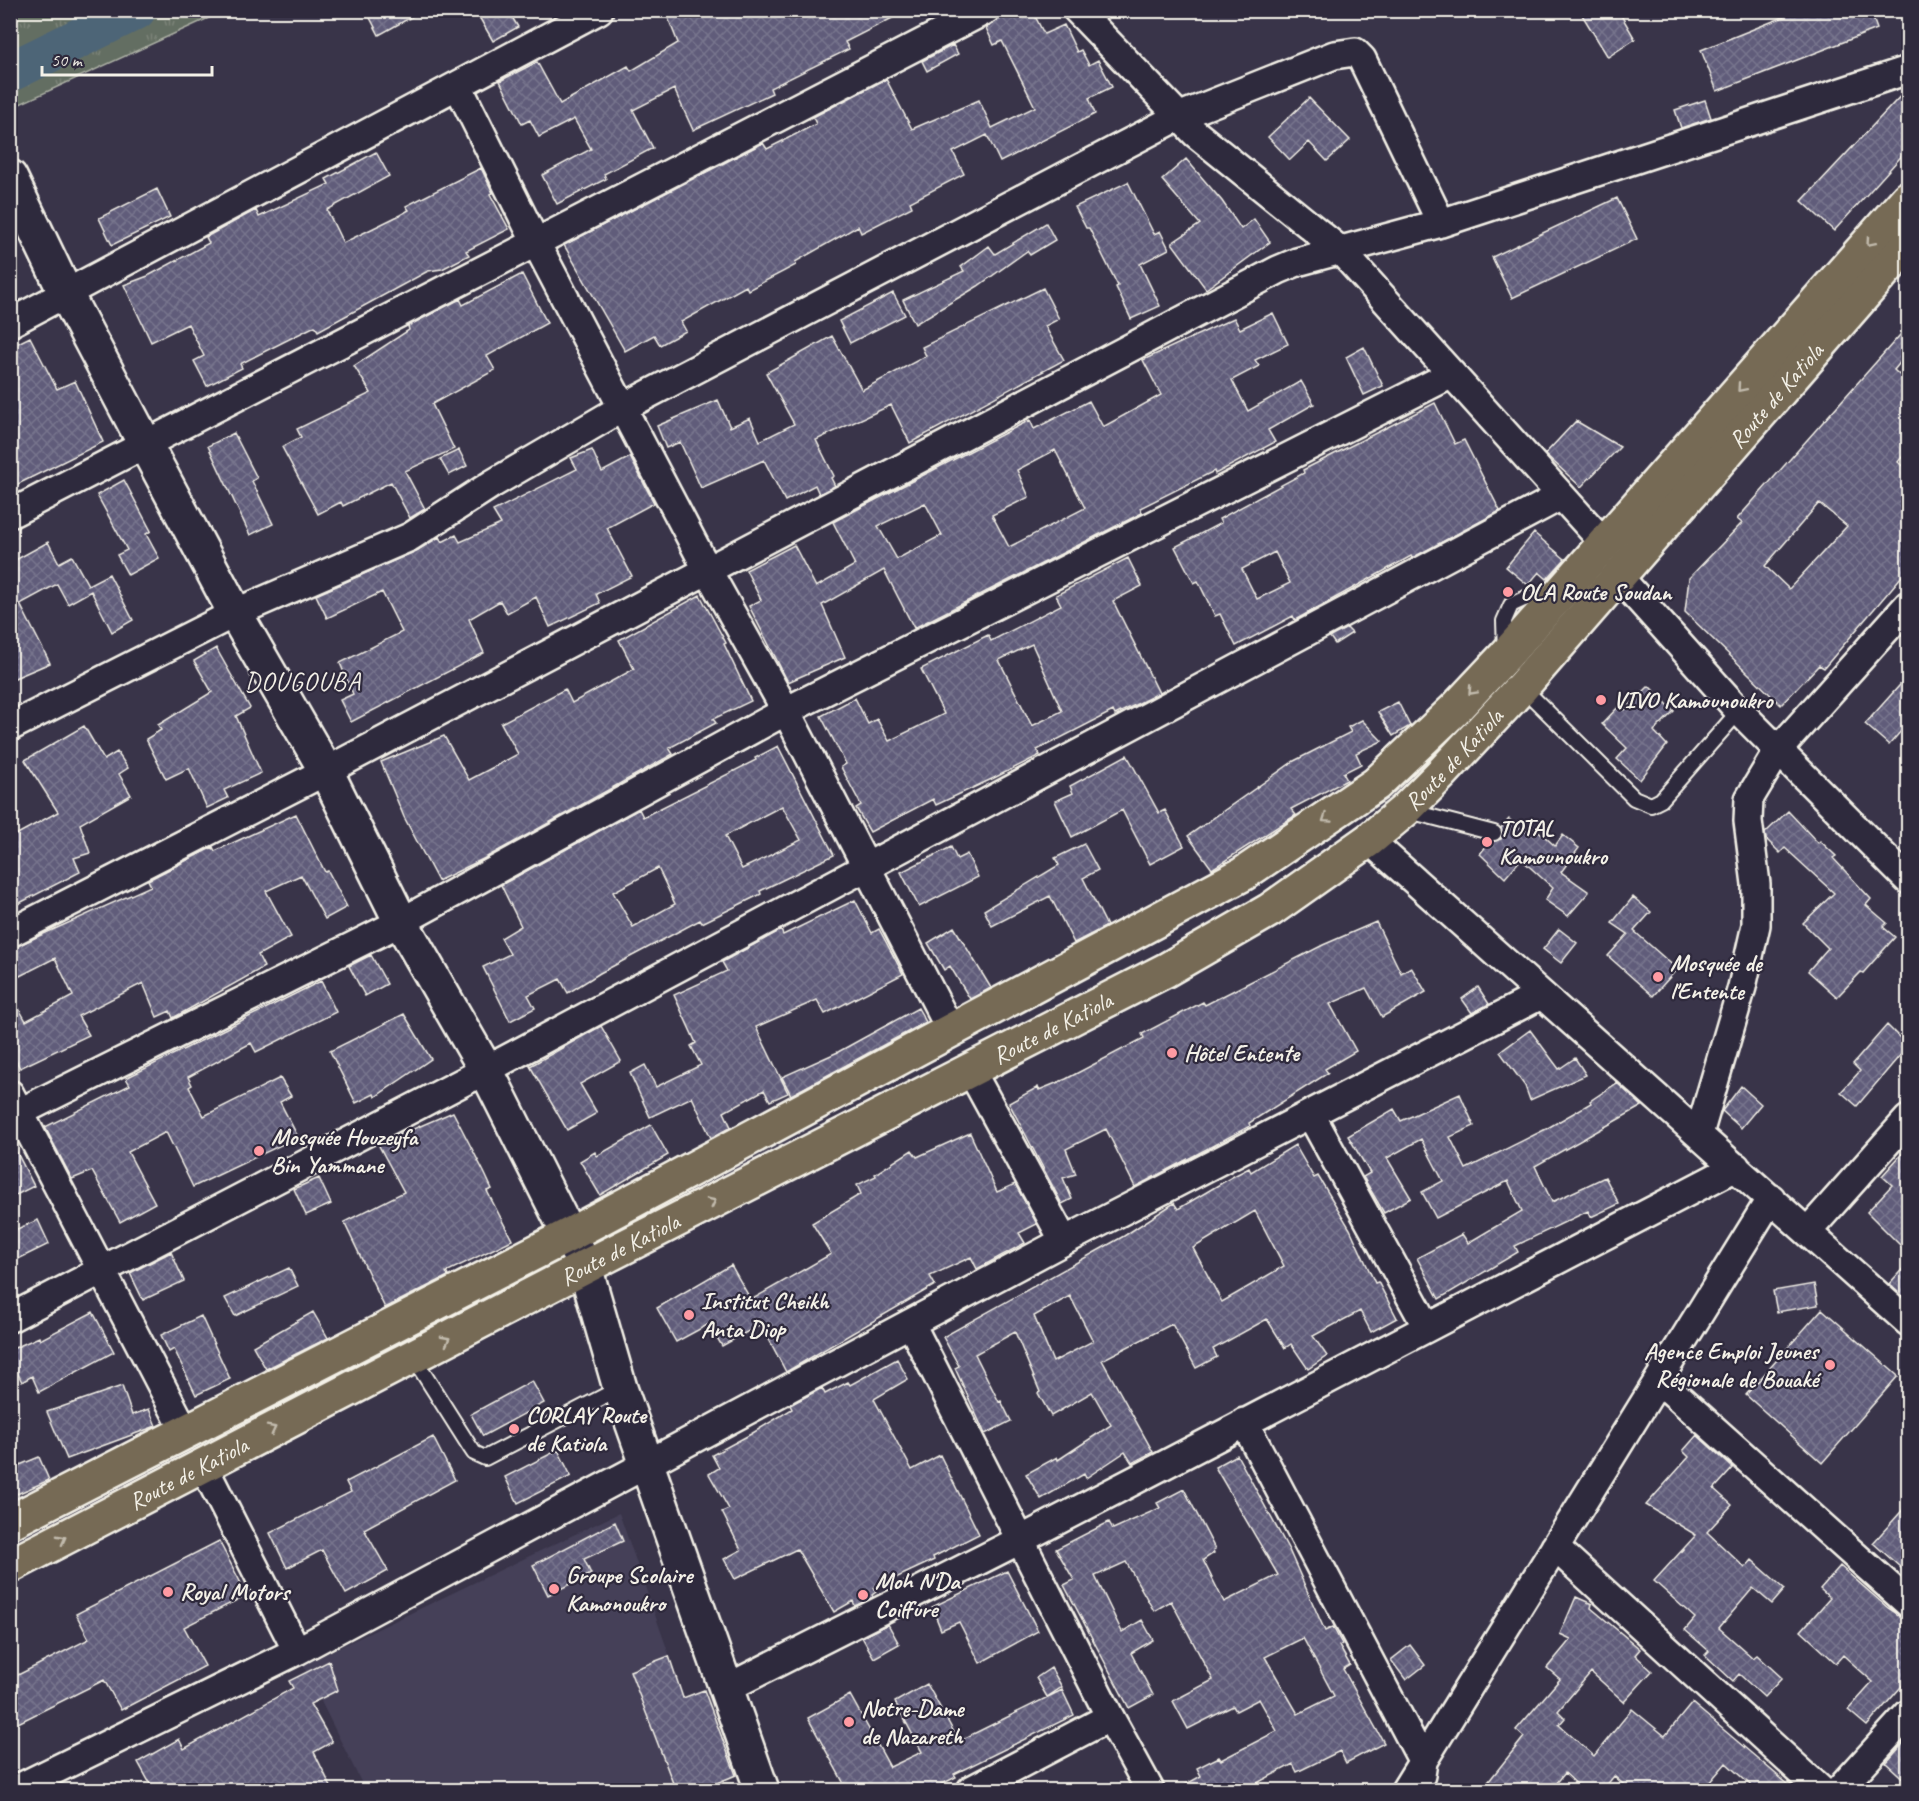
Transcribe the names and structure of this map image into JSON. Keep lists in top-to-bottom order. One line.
{"streets":{"highway":["Route de Katiola"]},"districts":["DOUGOUBA"],"places":["OLA Route Soudan","VIVO Kamounoukro","TOTAL Kamounoukro","Mosquée de l'Entente","Hôtel Entente","Mosquée Houzeyfa Bin Yammane","Institut Cheikh Anta Diop","Agence Emploi Jeunes Régionale de Bouaké","CORLAY Route de Katiola","Groupe Scolaire Kamonoukro","Royal Motors","Moh N'Da Coiffure","Notre-Dame de Nazareth"],"scale_bar":"50 m"}
